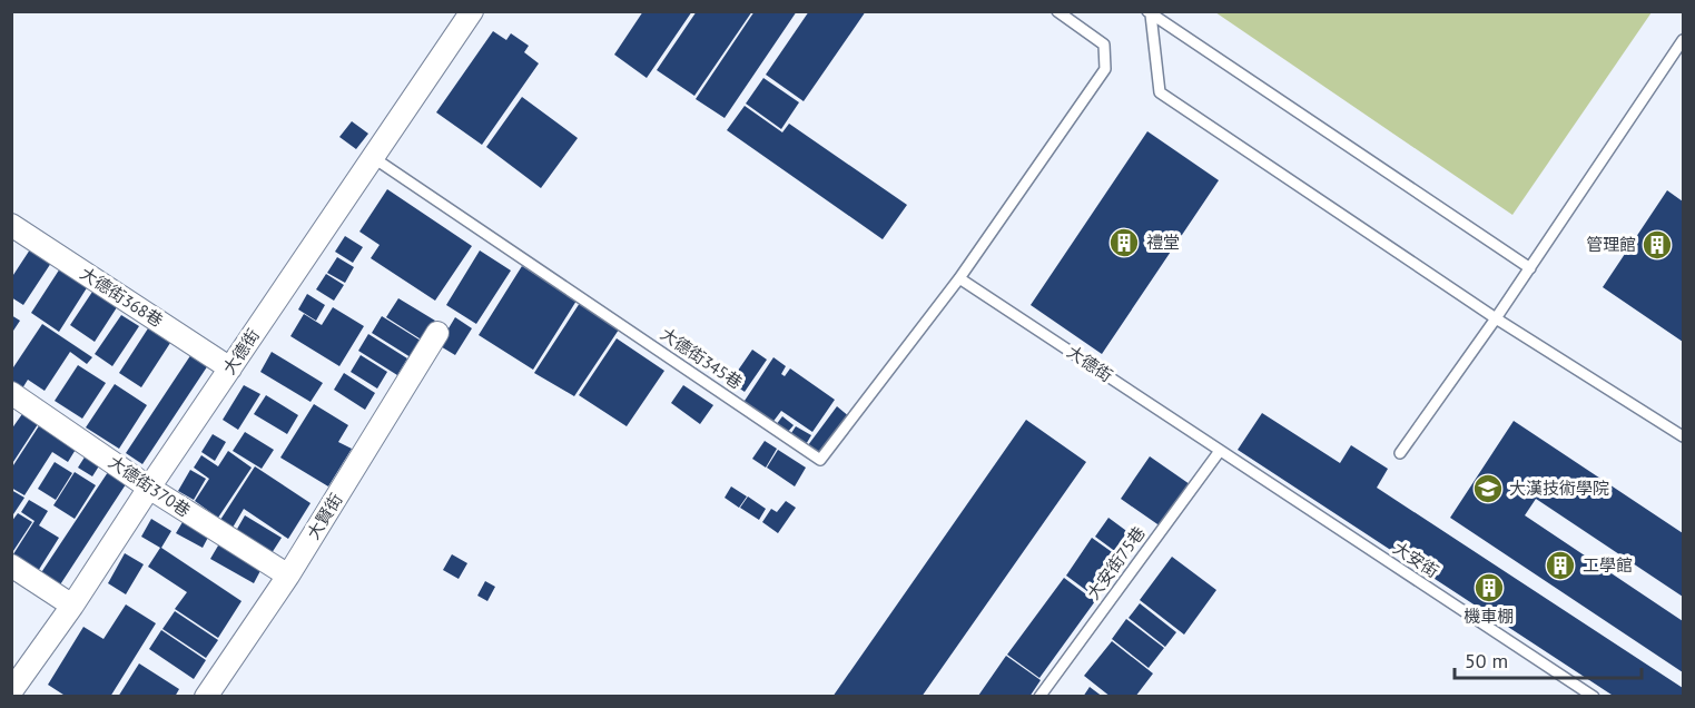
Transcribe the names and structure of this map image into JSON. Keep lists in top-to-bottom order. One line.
{"streets":{"street":["大德街368巷","大德街","大德街370巷","大賢街"],"lane":["大德街345巷","大安街","大安街75巷"]},"crossings":[["大德街368巷","大德街"],["大德街","大德街345巷"],["大德街","大德街370巷"],["大德街","大安街"],["大德街","大安街75巷"],["大德街370巷","大賢街"],["大安街","大安街75巷"]],"places":{"building":["禮堂","管理館","工學館","機車棚"],"school or university":["大漢技術學院"]},"scale_bar":"50 m"}
